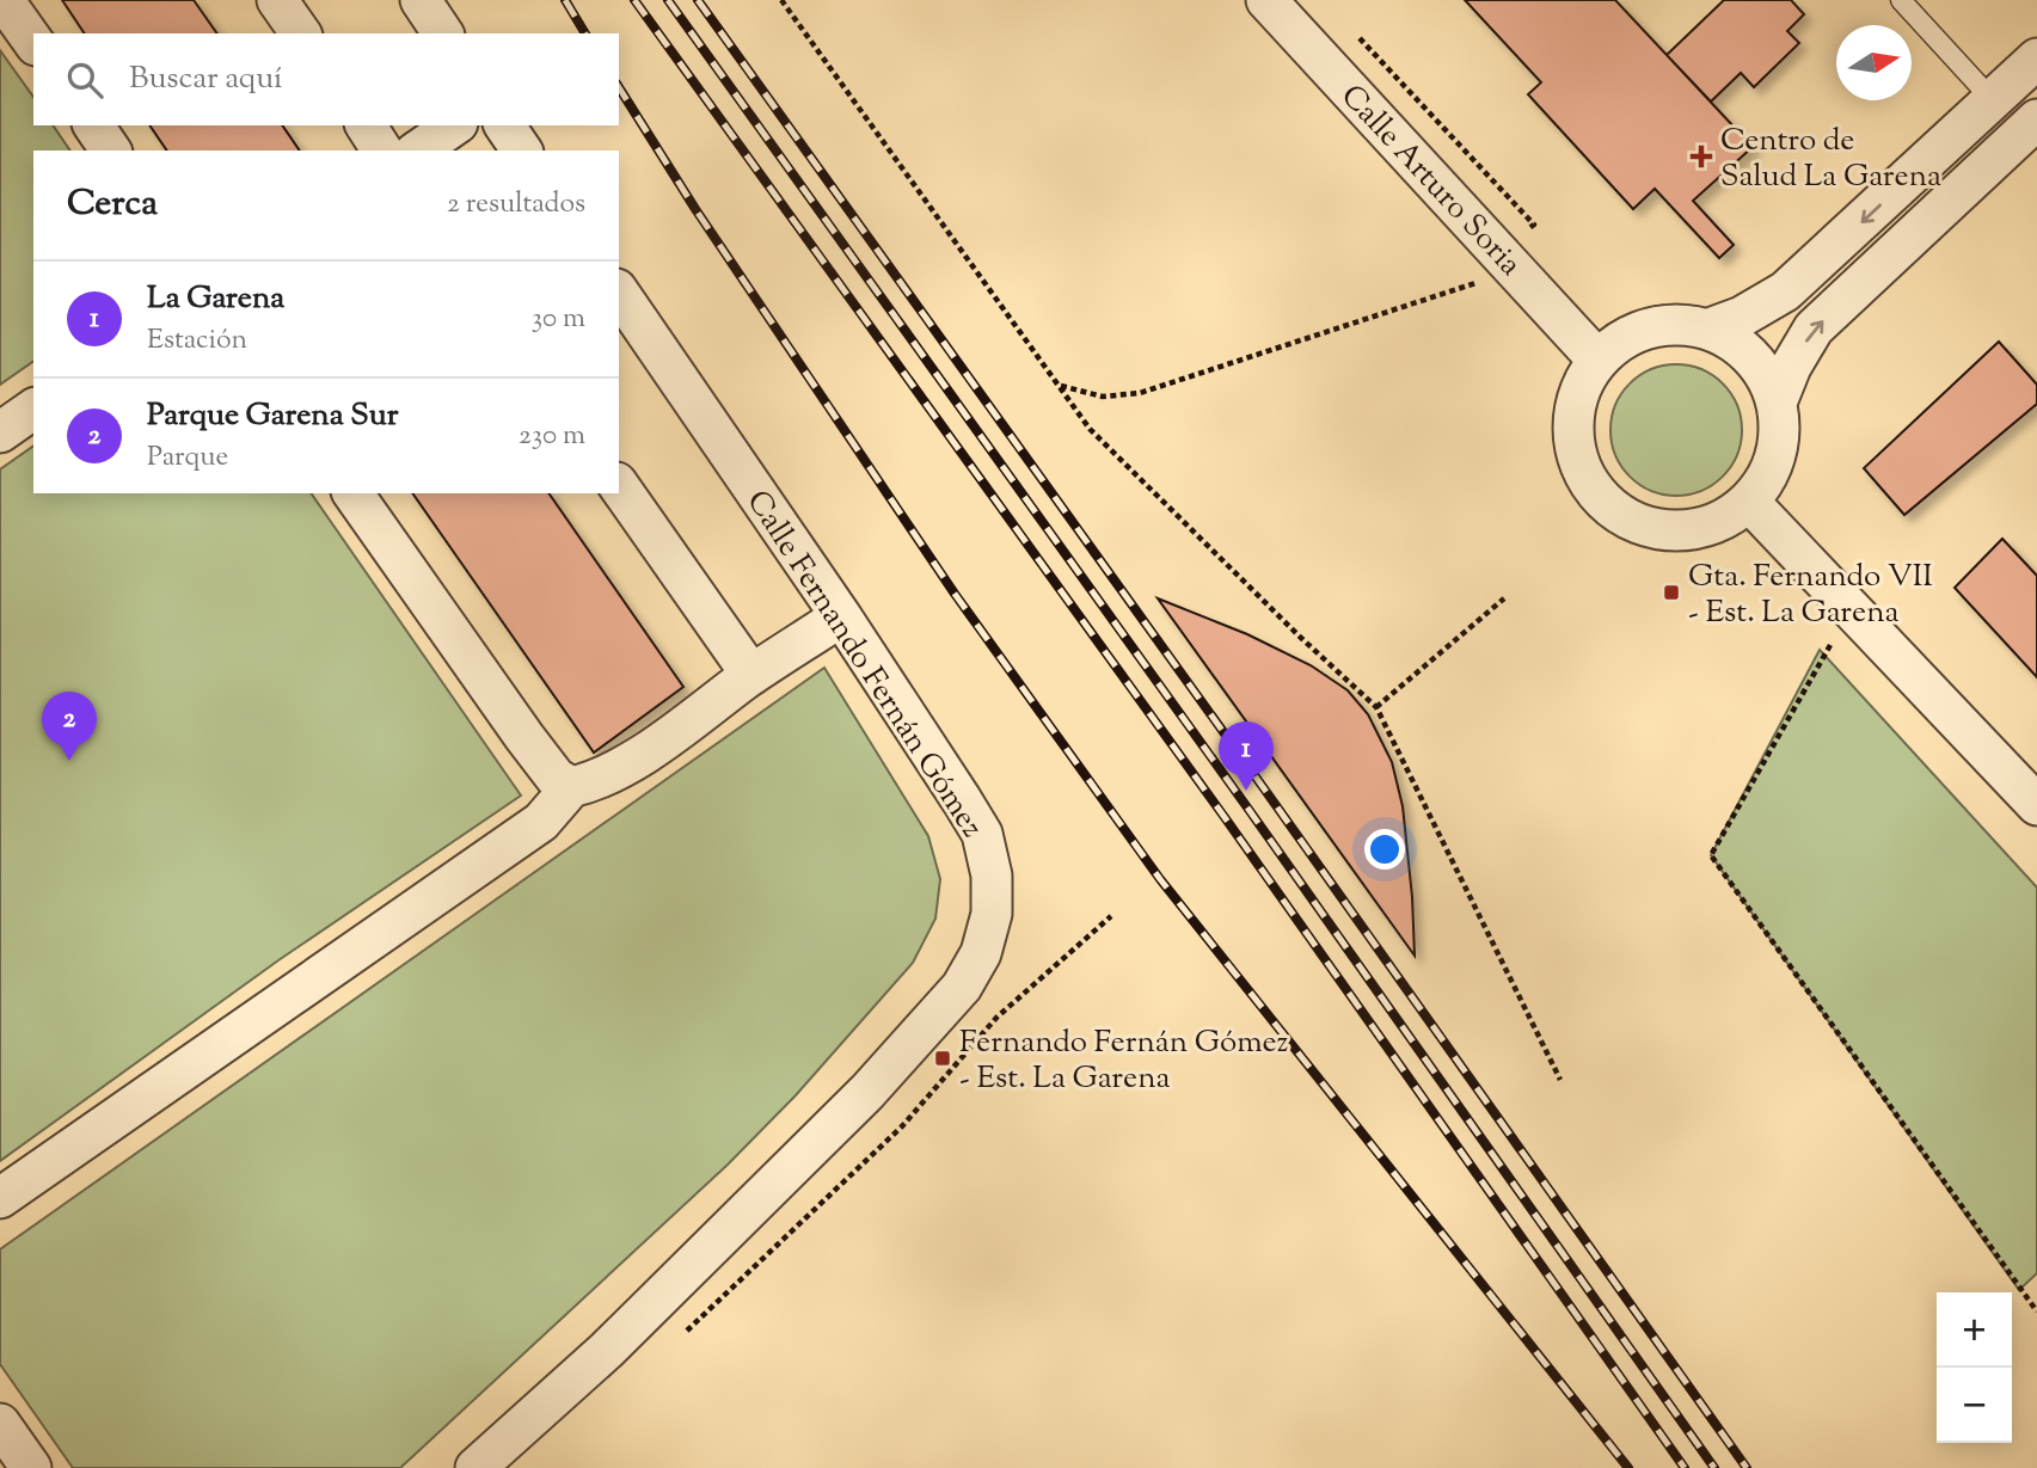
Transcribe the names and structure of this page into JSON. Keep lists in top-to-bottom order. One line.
{"streets":{"street":["Calle Arturo Soria","Calle Fernando Fernán Gómez"]},"places":{"health":["Centro de Salud La Garena"],"transit":["Gta. Fernando VII - Est. La Garena","Fernando Fernán Gómez - Est. La Garena"]},"north":"right","page":{"search":"Buscar aquí","heading":["Cerca","2 resultados"],"list":[{"mark":"1","name":"La Garena","note":"Estación","value":"30 m"},{"mark":"2","name":"Parque Garena Sur","note":"Parque","value":"230 m"}],"pins":["2","1"],"map_buttons":["+","−"]}}
